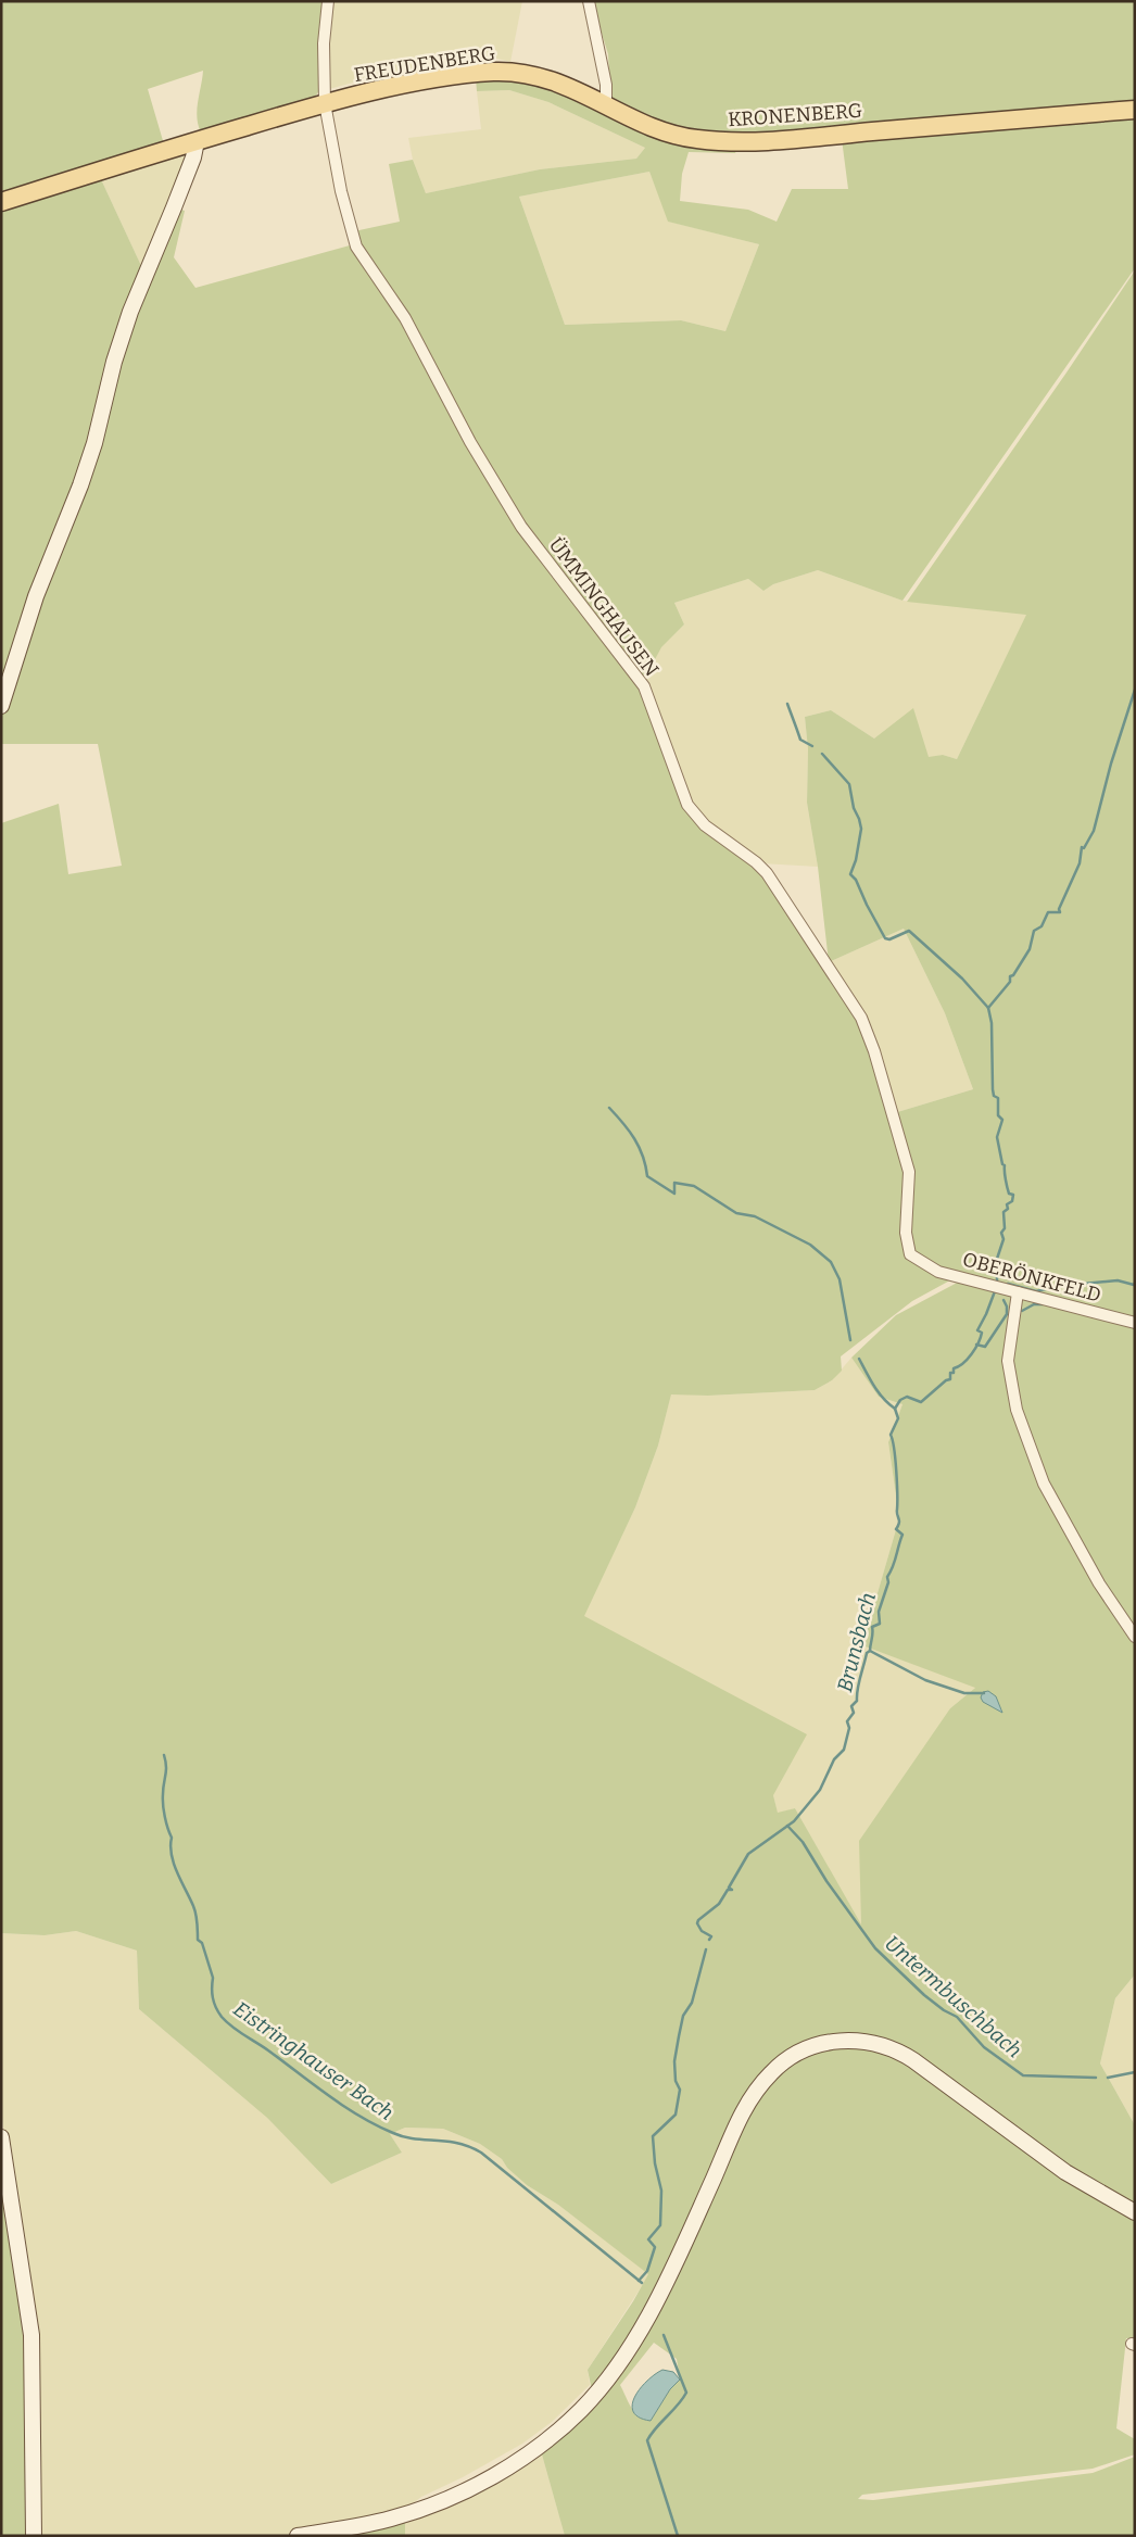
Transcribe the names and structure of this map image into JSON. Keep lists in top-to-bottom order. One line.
{"streets":{"main road":["FREUDENBERG","KRONENBERG"],"street":["ÜMMINGHAUSEN","OBERÖNKFELD"]},"crossings":[["FREUDENBERG","KRONENBERG"],["FREUDENBERG","ÜMMINGHAUSEN"],["ÜMMINGHAUSEN","OBERÖNKFELD"]],"water":["Brunsbach","Untermbuschbach","Eistringhauser Bach"]}
